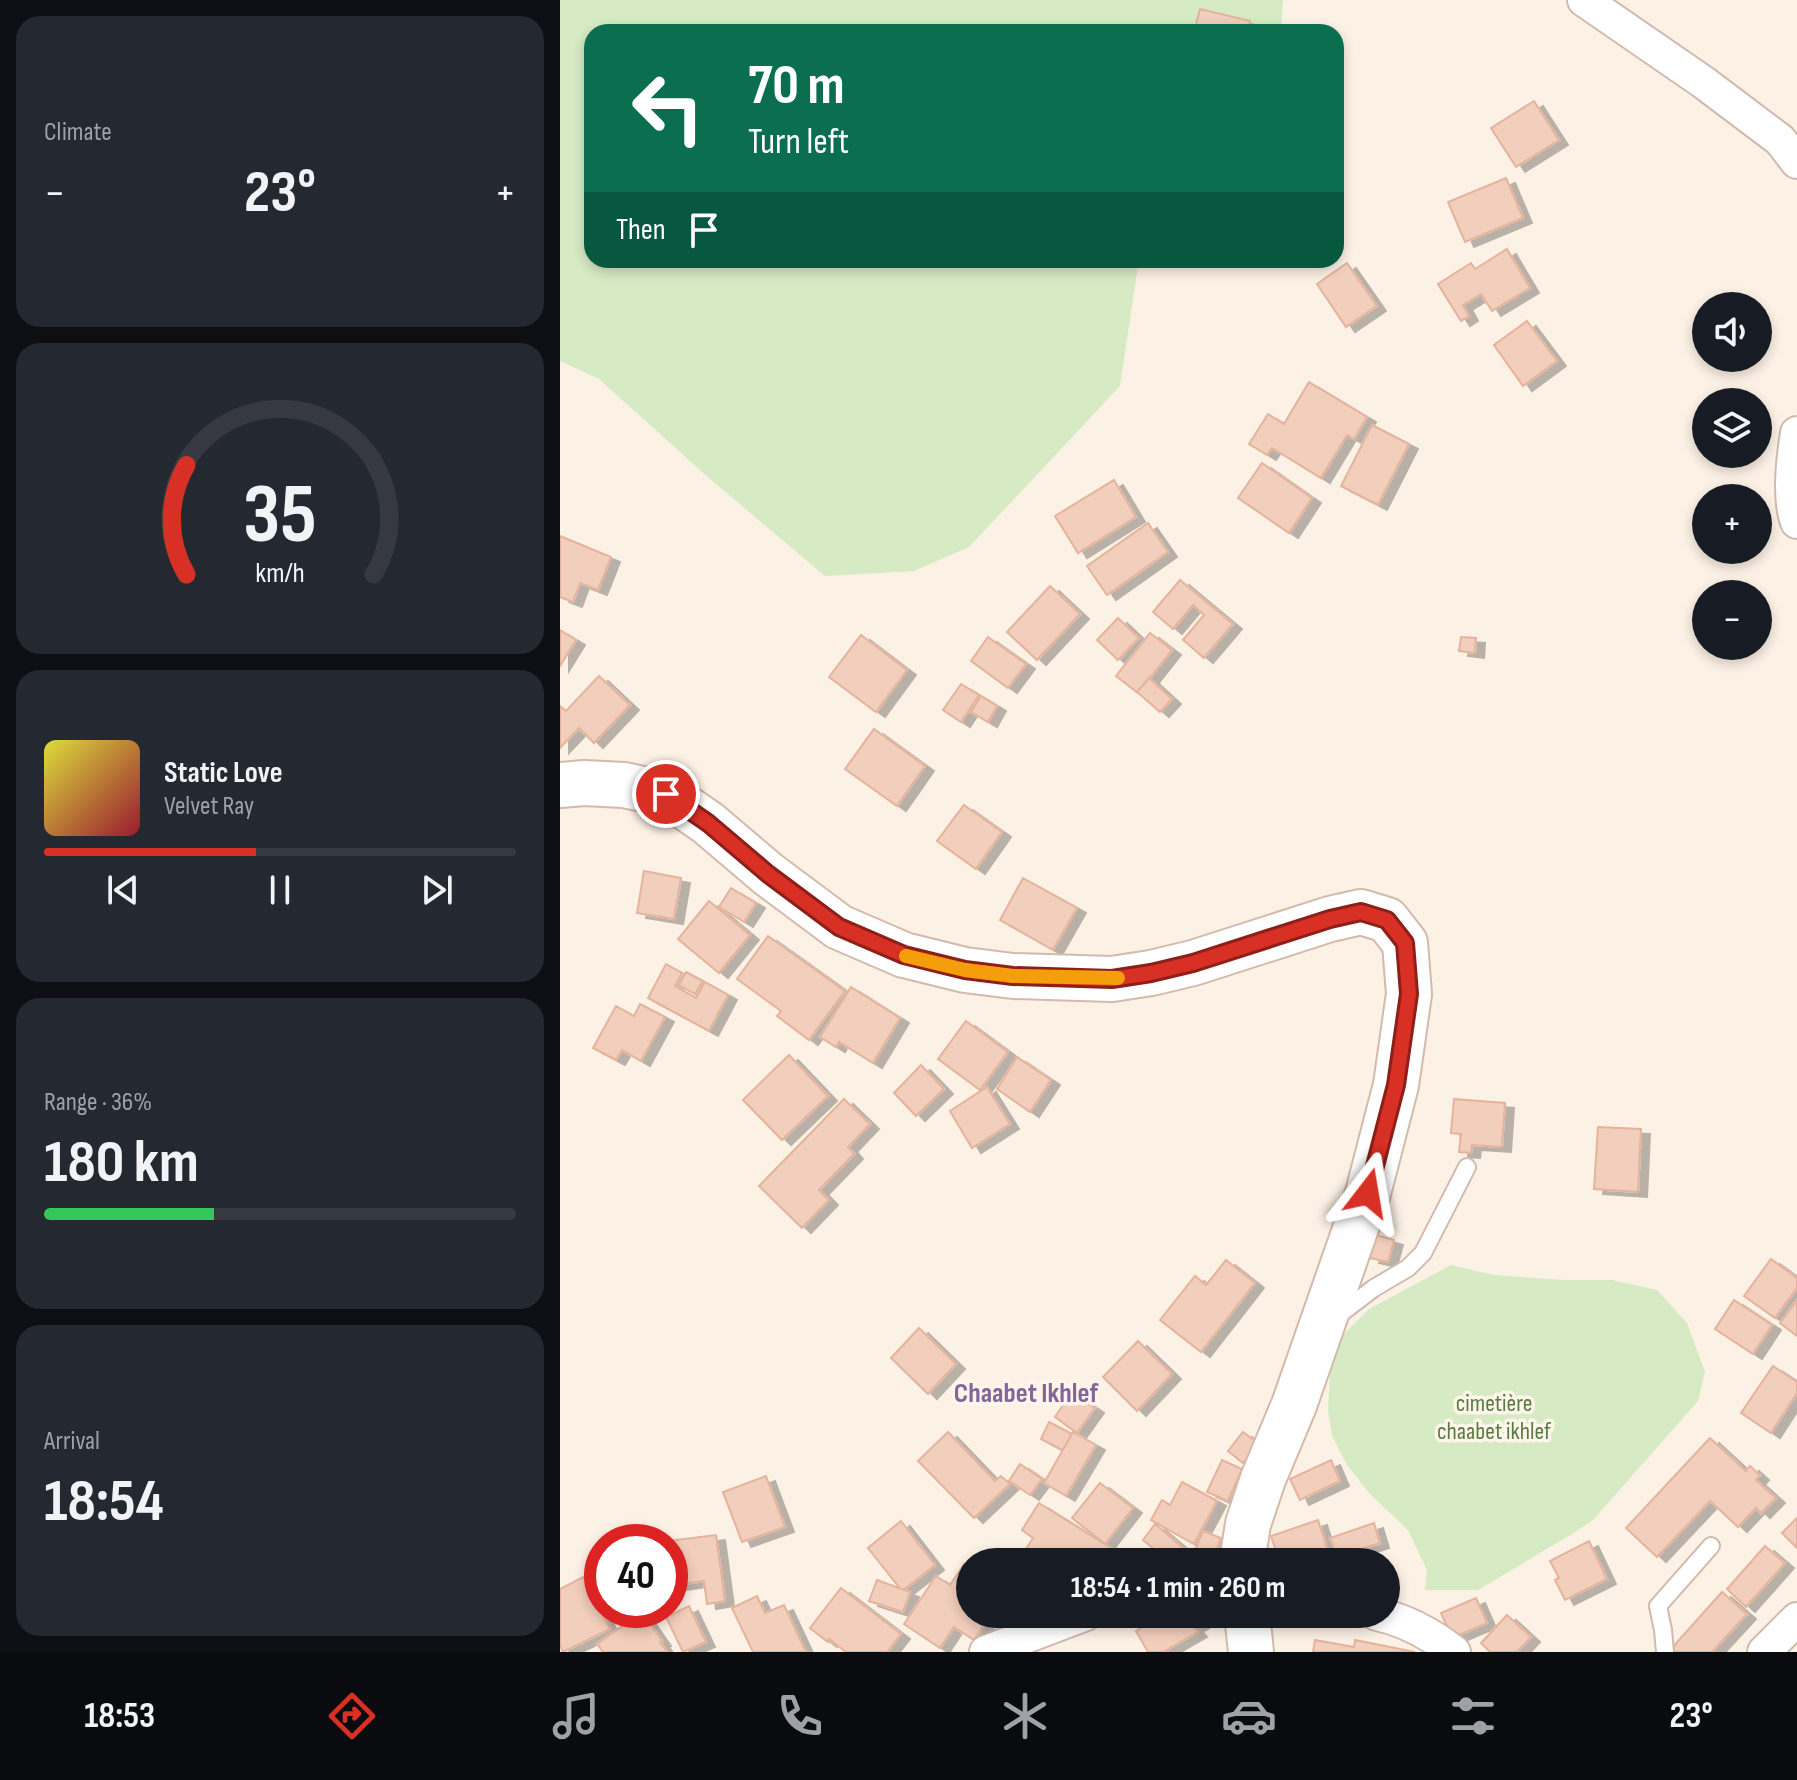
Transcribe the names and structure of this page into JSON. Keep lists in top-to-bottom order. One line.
{"districts":["Chaabet Ikhlef"],"parks":["cimetière chaabet ikhlef"],"page":{"tile":["Climate",["Range · 36%","180 km"],["Arrival","18:54"]],"turn":["70 m","Turn left"],"heat":["−","23°","+"],"then":"Then","map_buttons":["+","−"],"song":["Static Love","Velvet Ray"],"limit":"40","trip":"18:54 · 1 min · 260 m","tabs":["18:53","23°"],"gauge":["35","km/h"]}}
